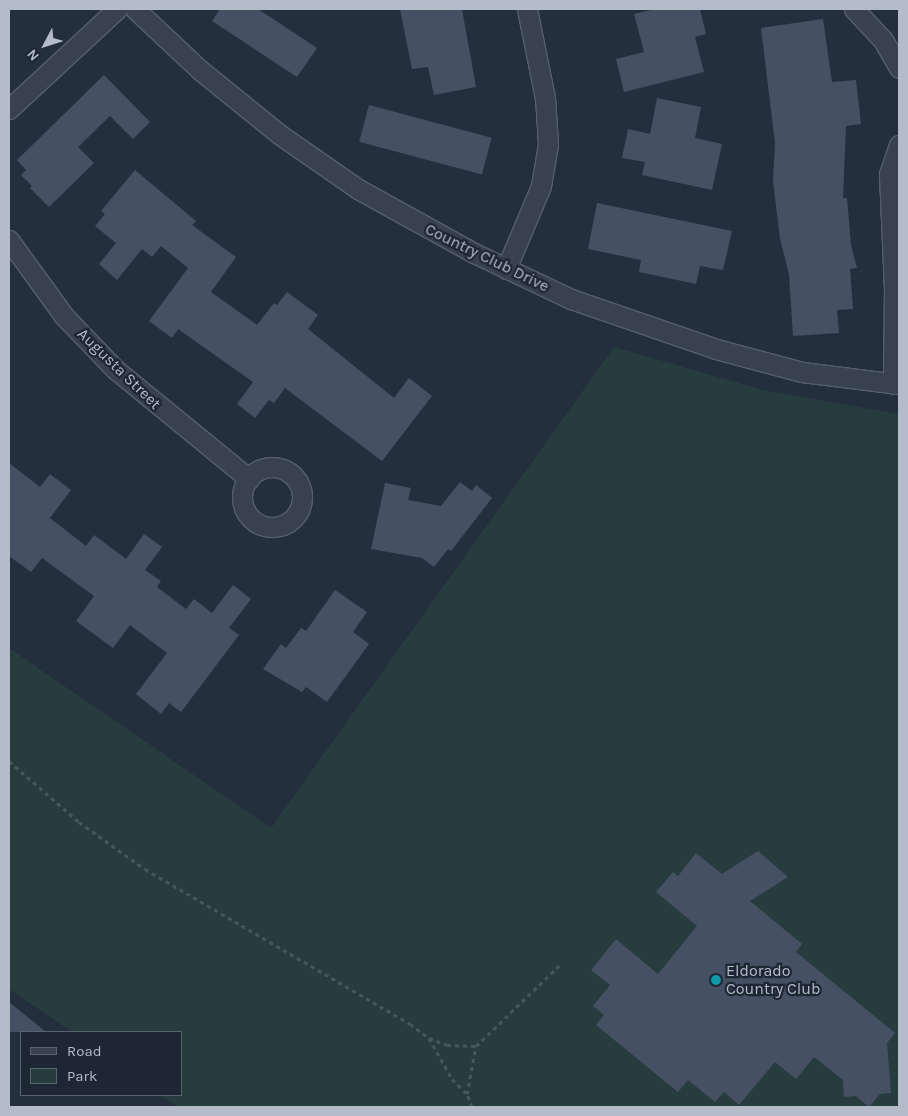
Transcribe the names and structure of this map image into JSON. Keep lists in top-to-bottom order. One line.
{"streets":{"street":["Country Club Drive","Augusta Street"]},"places":["Eldorado Country Club"],"legend":["Road","Park"],"north":"bottom left"}
